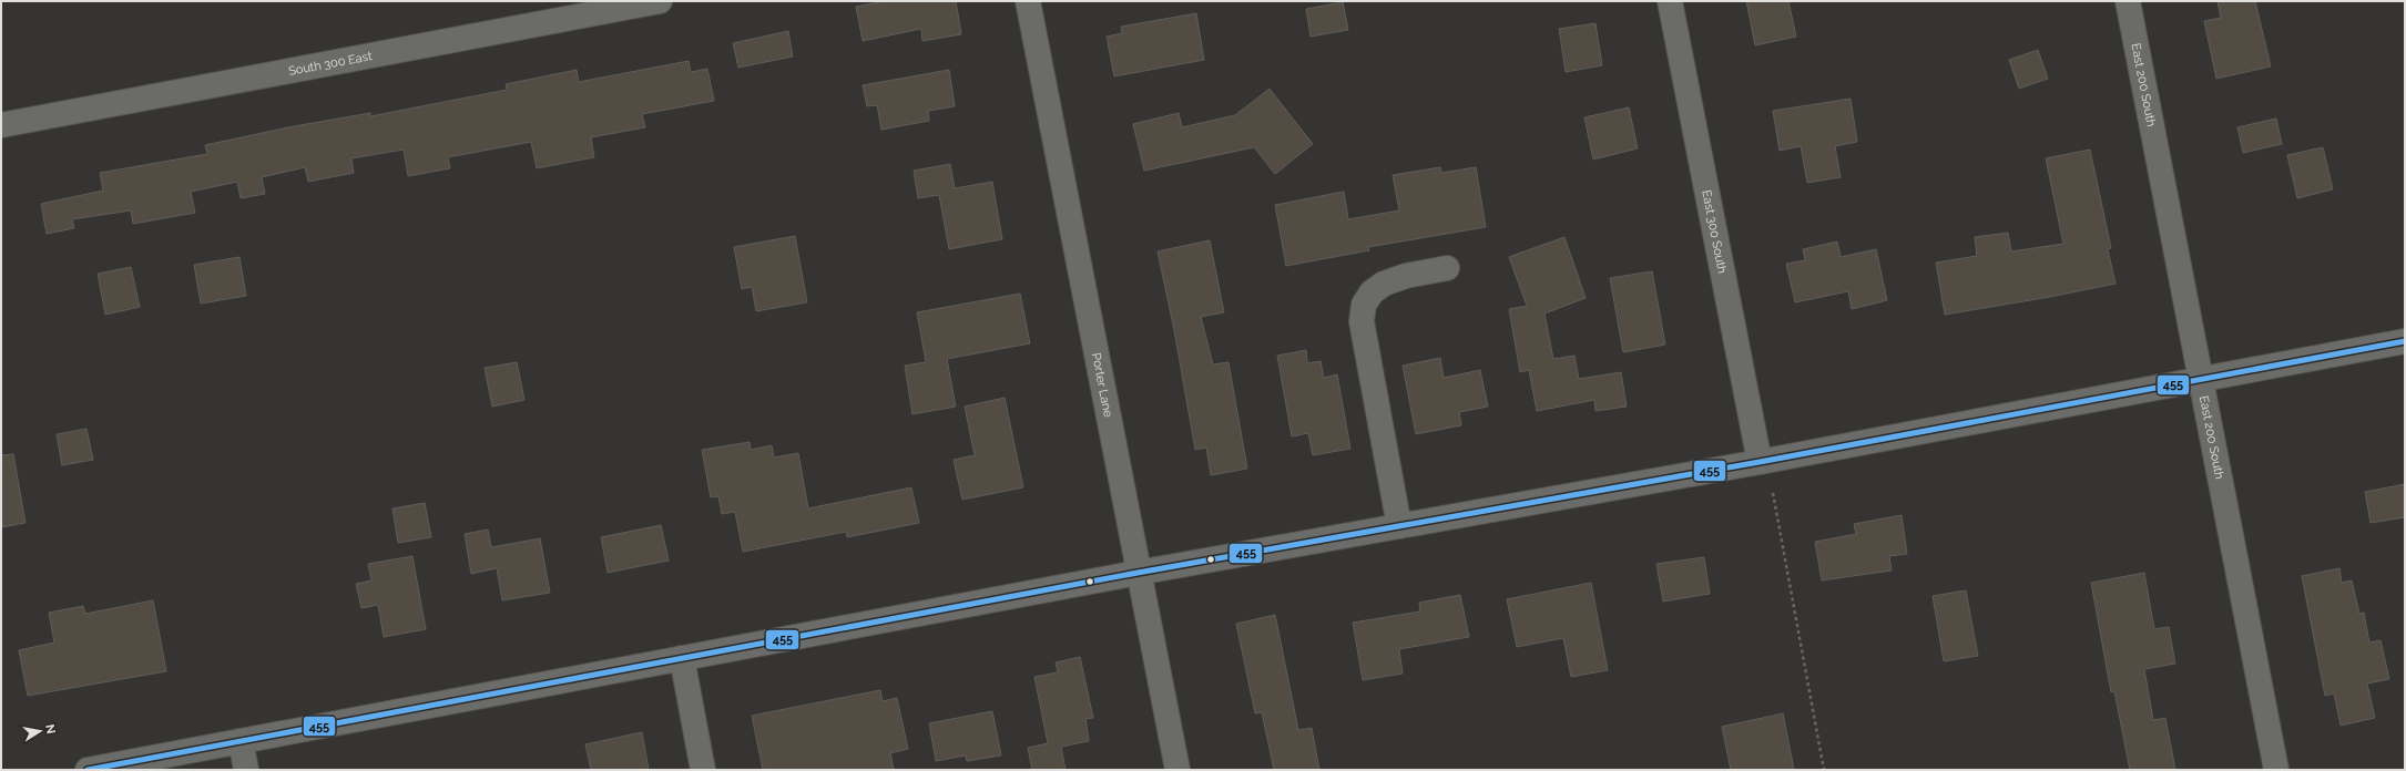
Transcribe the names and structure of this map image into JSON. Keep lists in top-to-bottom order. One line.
{"streets":{"street":["South 300 East","East 200 South","East 300 South","Porter Lane"]},"lines":["transit line 455"],"north":"right"}
